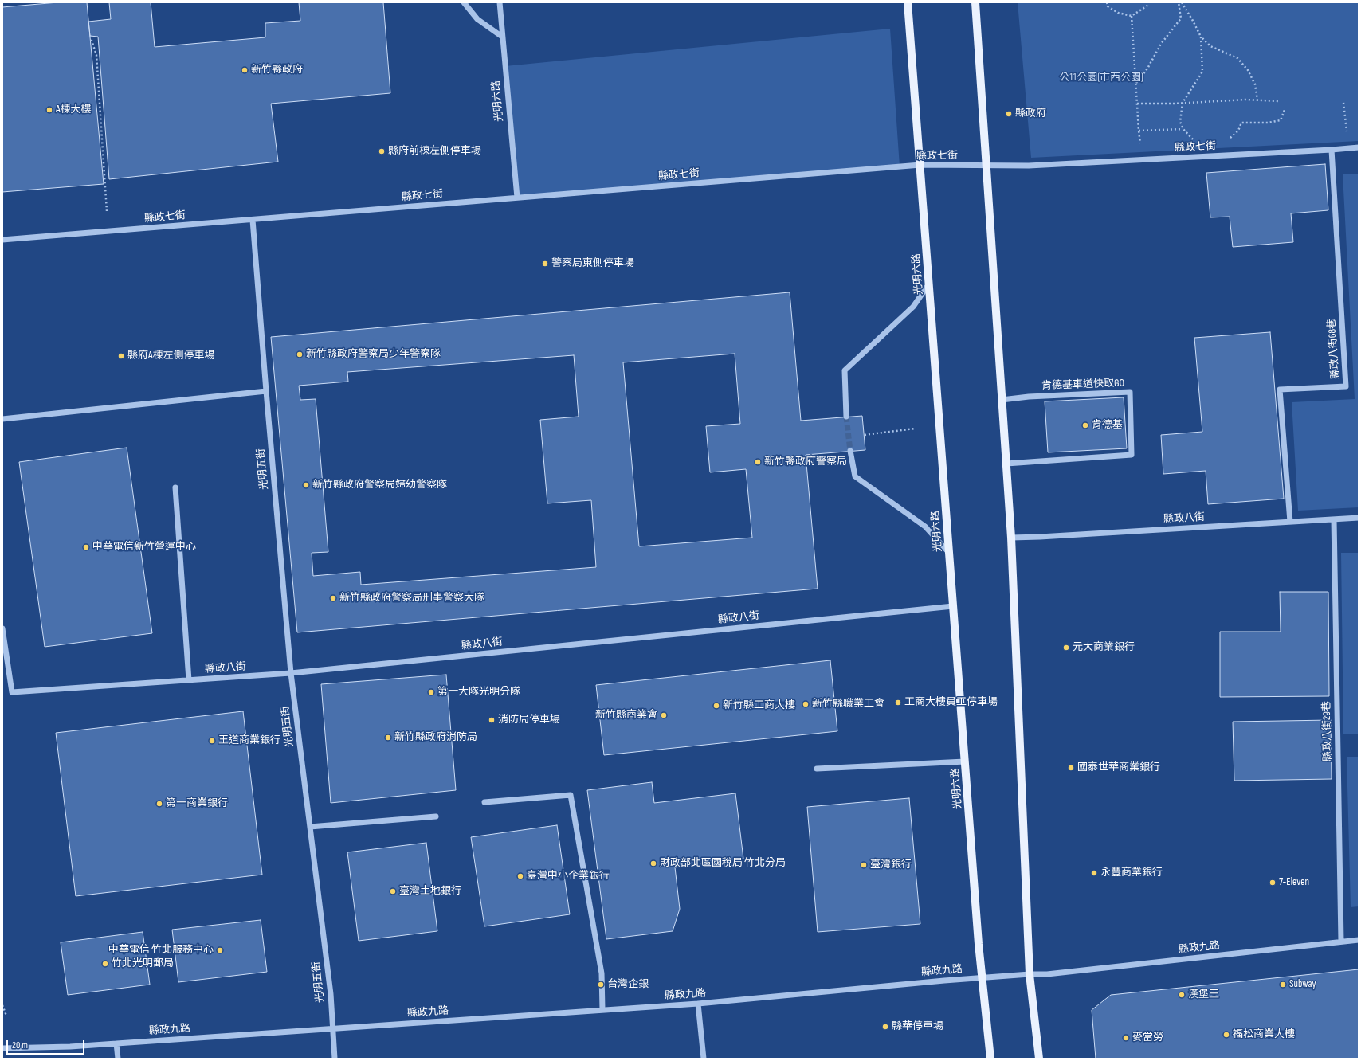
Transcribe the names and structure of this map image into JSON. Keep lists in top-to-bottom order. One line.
{"streets":{"main road":["光明六路"],"street":["縣政七街","縣政八街68巷","肯德基車道快取GO","光明五街","縣政八街","縣政八街29巷","縣政九路"]},"crossings":[["光明六路","縣政七街"],["光明六路","縣政八街"],["光明六路","縣政九路"],["縣政七街","縣政八街68巷"],["縣政七街","光明五街"],["縣政八街68巷","縣政八街"],["光明五街","縣政八街"],["光明五街","縣政九路"],["縣政八街","縣政八街29巷"],["縣政八街29巷","縣政九路"]],"parks":["公11公園(市西公園)"],"places":["新竹縣政府","A棟大樓","縣政府","縣府前棟左側停車場","警察局東側停車場","新竹縣政府警察局少年警察隊","縣府A棟左側停車場","肯德基","新竹縣政府警察局","新竹縣政府警察局婦幼警察隊","中華電信新竹營運中心","新竹縣政府警察局刑事警察大隊","元大商業銀行","第一大隊光明分隊","工商大樓員工停車場","新竹縣職業工會","新竹縣工商大樓","新竹縣商業會","消防局停車場","新竹縣政府消防局","王道商業銀行","國泰世華商業銀行","第一商業銀行","財政部北區國稅局 竹北分局","臺灣銀行","永豐商業銀行","臺灣中小企業銀行","7-Eleven","臺灣土地銀行","中華電信 竹北服務中心","竹北光明郵局","台灣企銀","Subway","漢堡王","縣華停車場","福松商業大樓","麥當勞"],"scale_bar":"20 m"}
